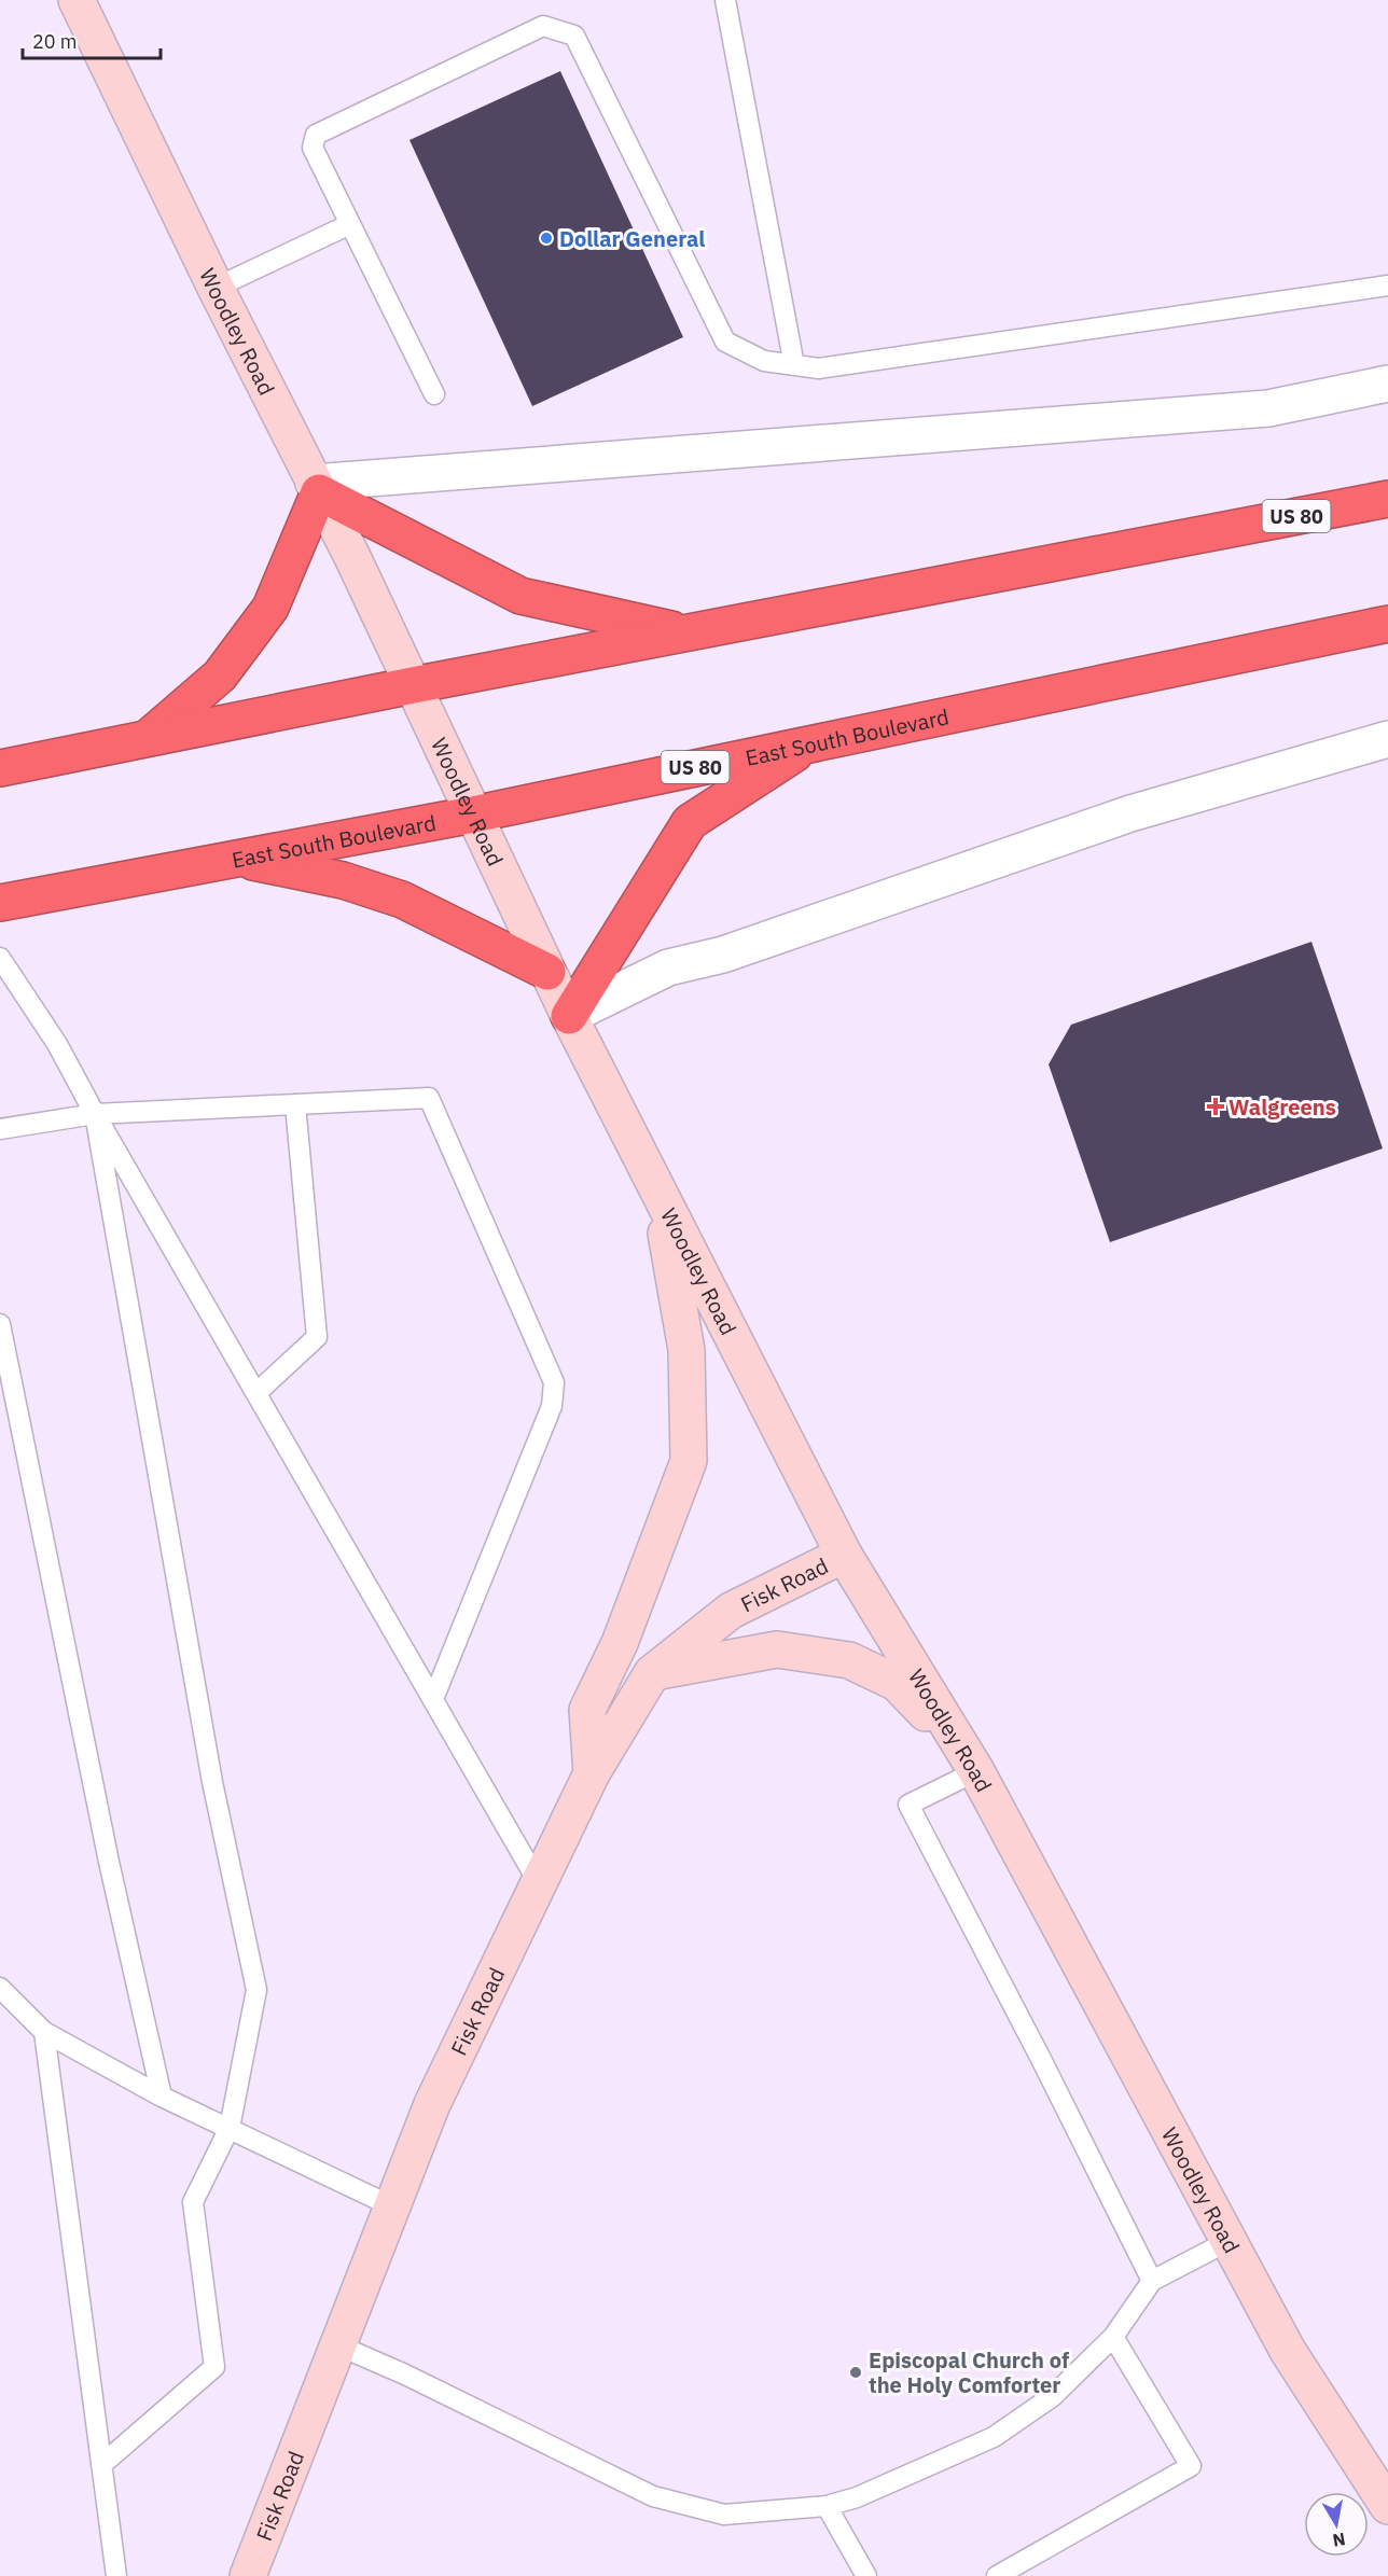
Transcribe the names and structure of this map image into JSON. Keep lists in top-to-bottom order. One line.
{"streets":{"highway":["US 80","East South Boulevard"],"main road":["Woodley Road","Fisk Road"]},"crossings":[["Woodley Road","US 80"],["Woodley Road","East South Boulevard"],["Woodley Road","Fisk Road"]],"places":{"other":["Dollar General","Episcopal Church of the Holy Comforter"],"health":["Walgreens"]},"scale_bar":"20 m","north":"bottom"}
